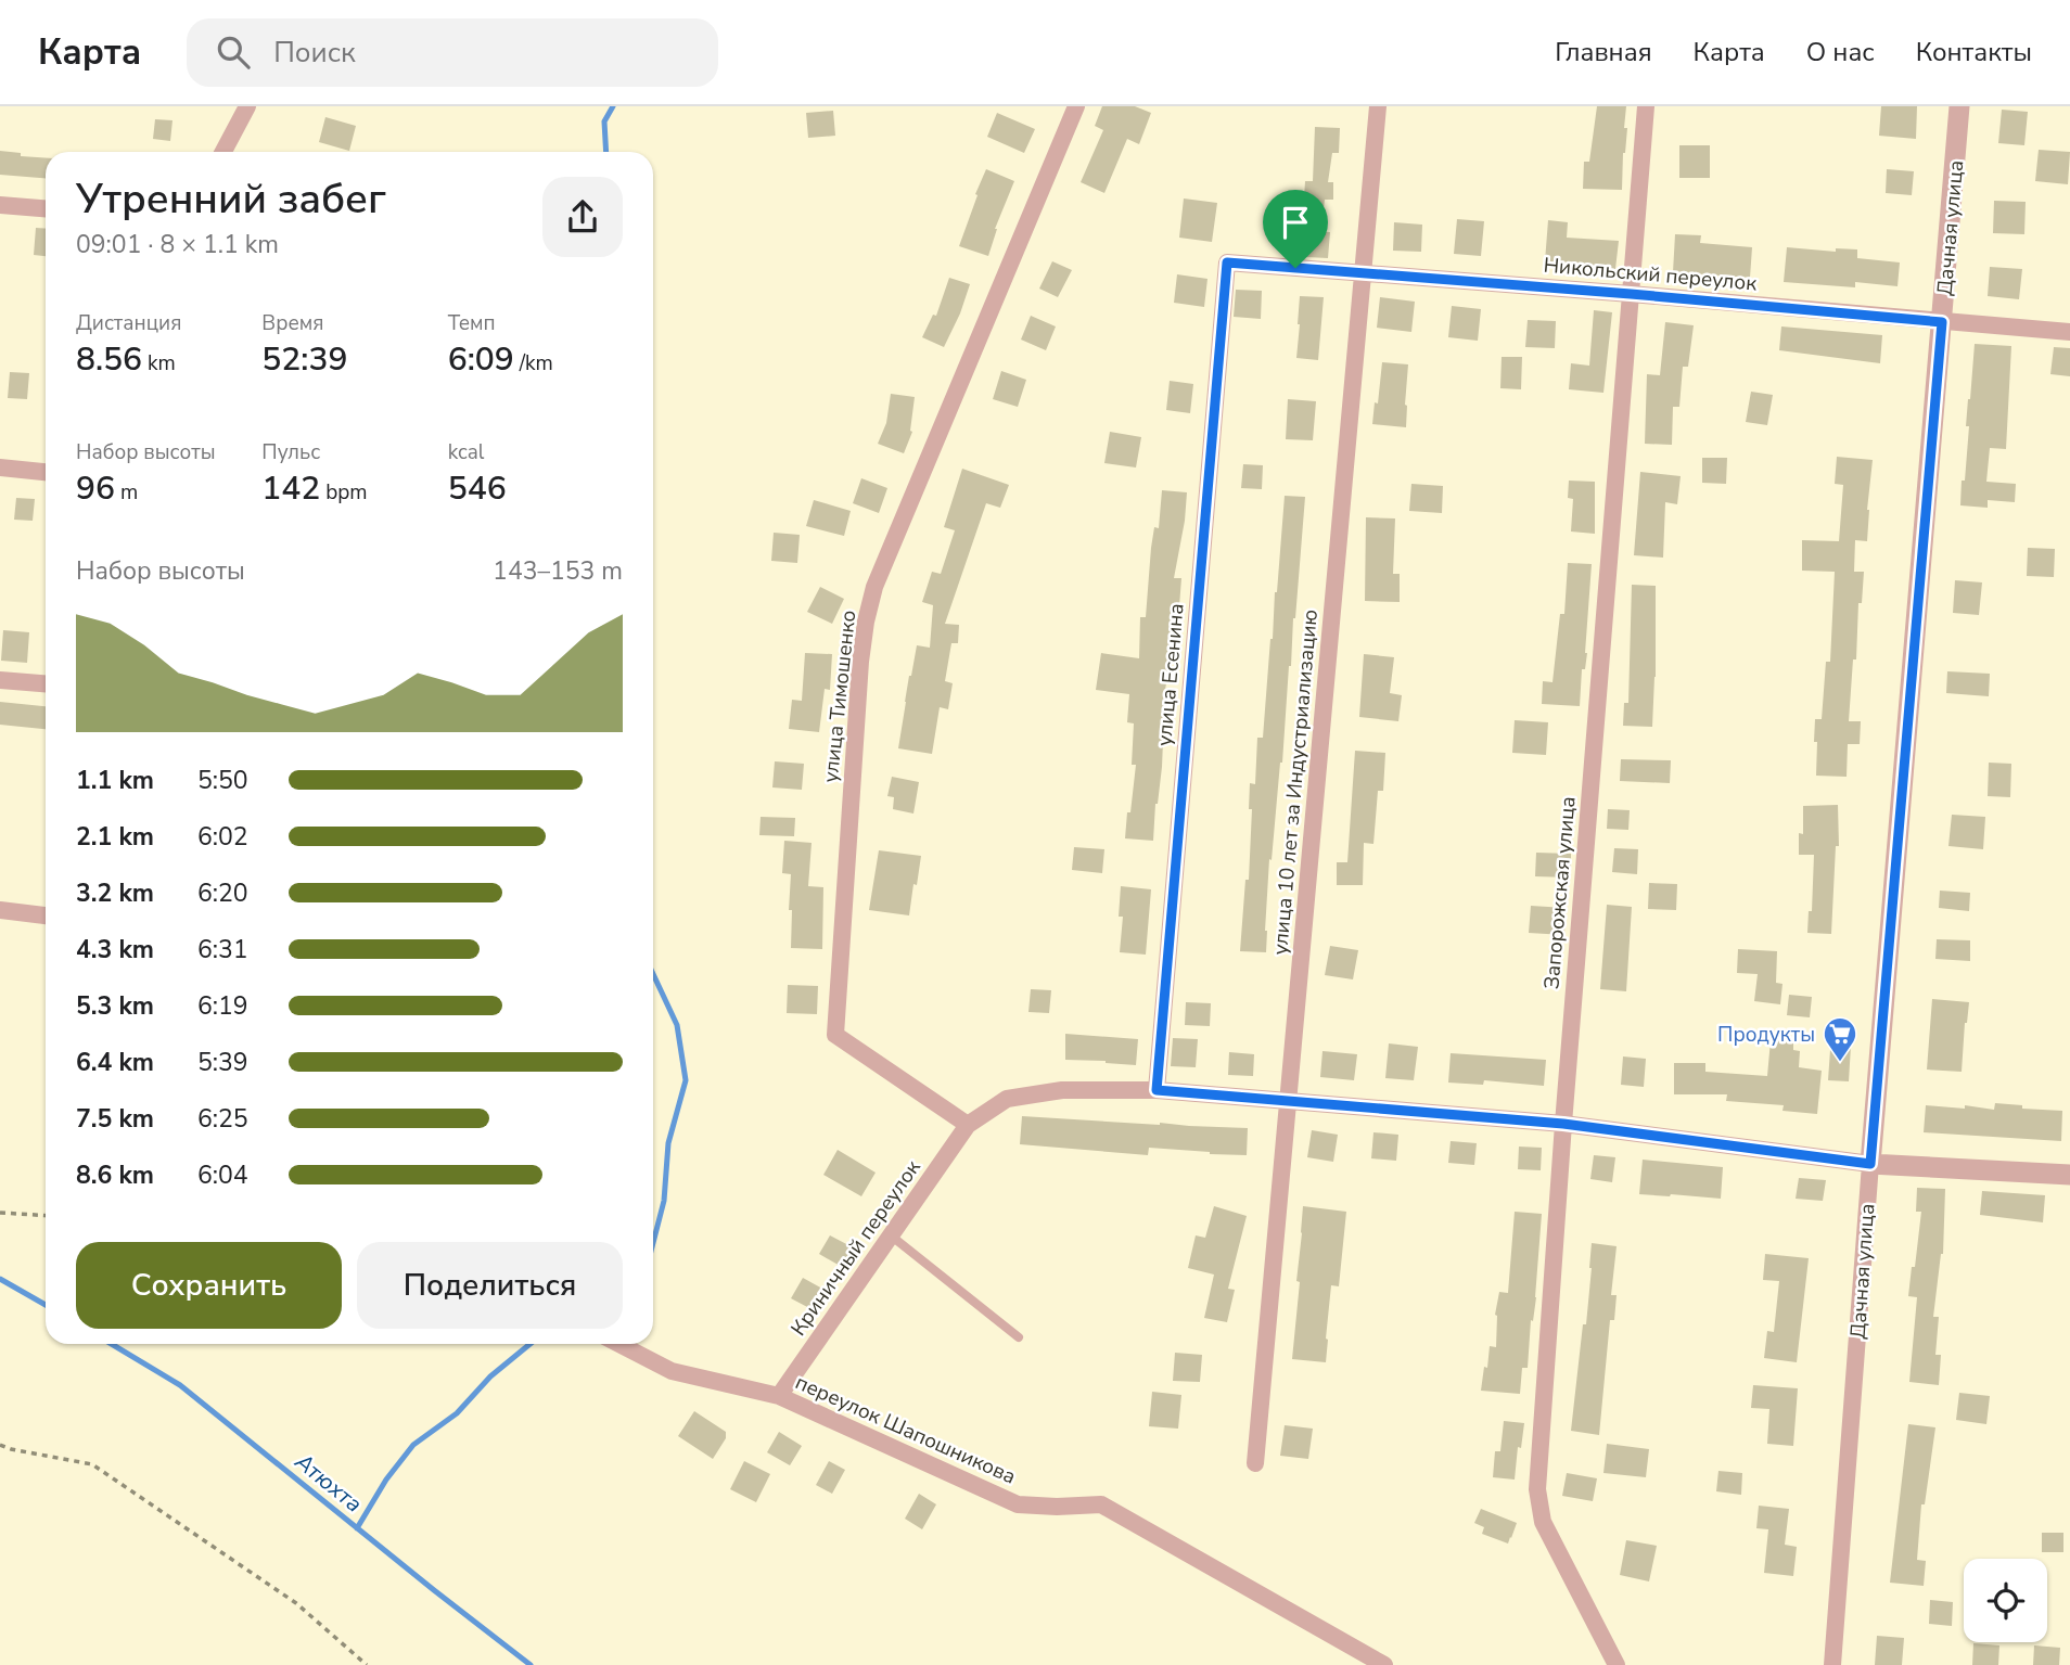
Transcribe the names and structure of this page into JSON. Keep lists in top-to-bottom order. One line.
{"streets":{"street":["Дачная улица","Никольский переулок","улица Есенина","улица Тимошенко","улица 10 лет за Индустриализацию","Запорожская улица","Криничный переулок","переулок Шапошникова"]},"crossings":[["Дачная улица","Никольский переулок"],["Никольский переулок","улица Есенина"],["Никольский переулок","улица 10 лет за Индустриализацию"],["Никольский переулок","Запорожская улица"],["улица Тимошенко","Криничный переулок"],["Криничный переулок","переулок Шапошникова"]],"water":["Атюхта"],"places":{"supermarket":["Продукты"]},"page":{"header":"Карта","search":"Поиск","nav":["Главная","Карта","О нас","Контакты"],"heading":["Утренний забег","09:01 · 8 × 1.1 km"],"stats":[["Дистанция","8.56 km"],["Время","52:39"],["Темп","6:09 /km"],["Набор высоты","96 m"],["Пульс","142 bpm"],["kcal","546"]],"chart":["Набор высоты","143–153 m"],"list":[{"name":"1.1 km","note":"5:50"},{"name":"2.1 km","note":"6:02"},{"name":"3.2 km","note":"6:20"},{"name":"4.3 km","note":"6:31"},{"name":"5.3 km","note":"6:19"},{"name":"6.4 km","note":"5:39"},{"name":"7.5 km","note":"6:25"},{"name":"8.6 km","note":"6:04"}],"buttons":["Сохранить","Поделиться"]}}
